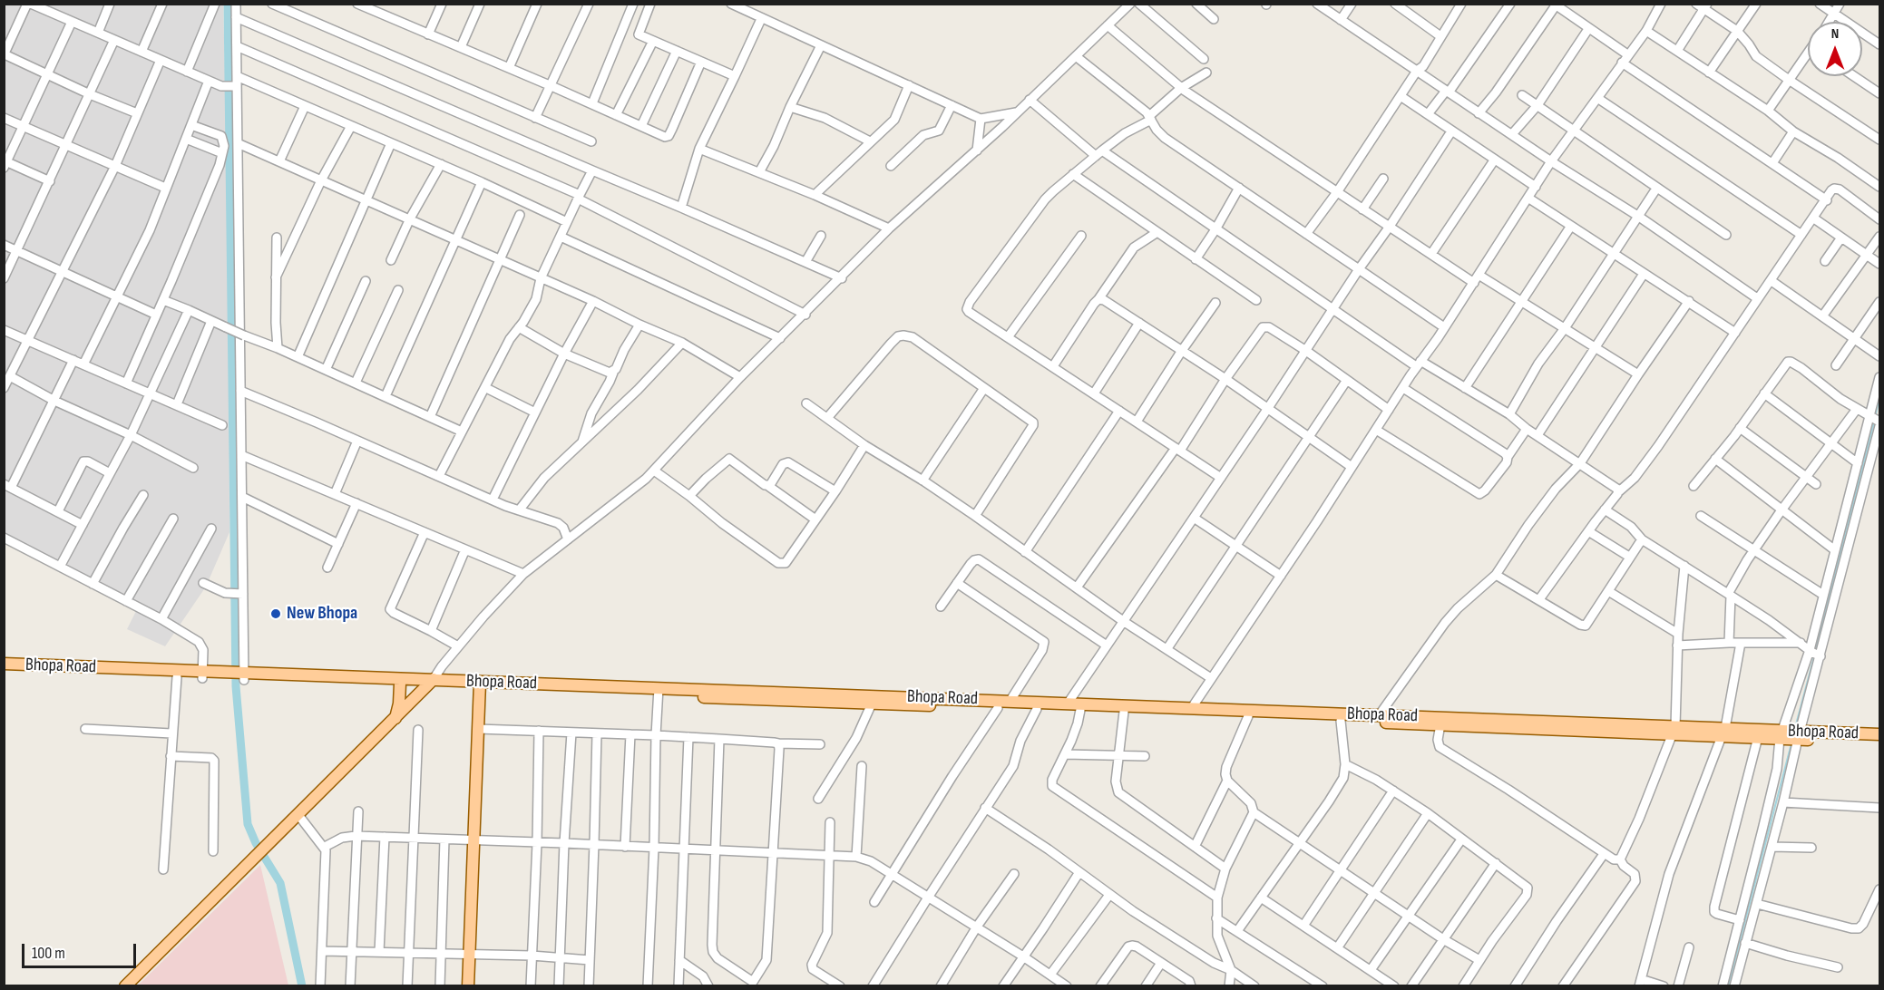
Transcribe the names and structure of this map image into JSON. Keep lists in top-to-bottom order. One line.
{"streets":{"main road":["Bhopa Road"]},"places":["New Bhopa"],"scale_bar":"100 m","north":"top"}
